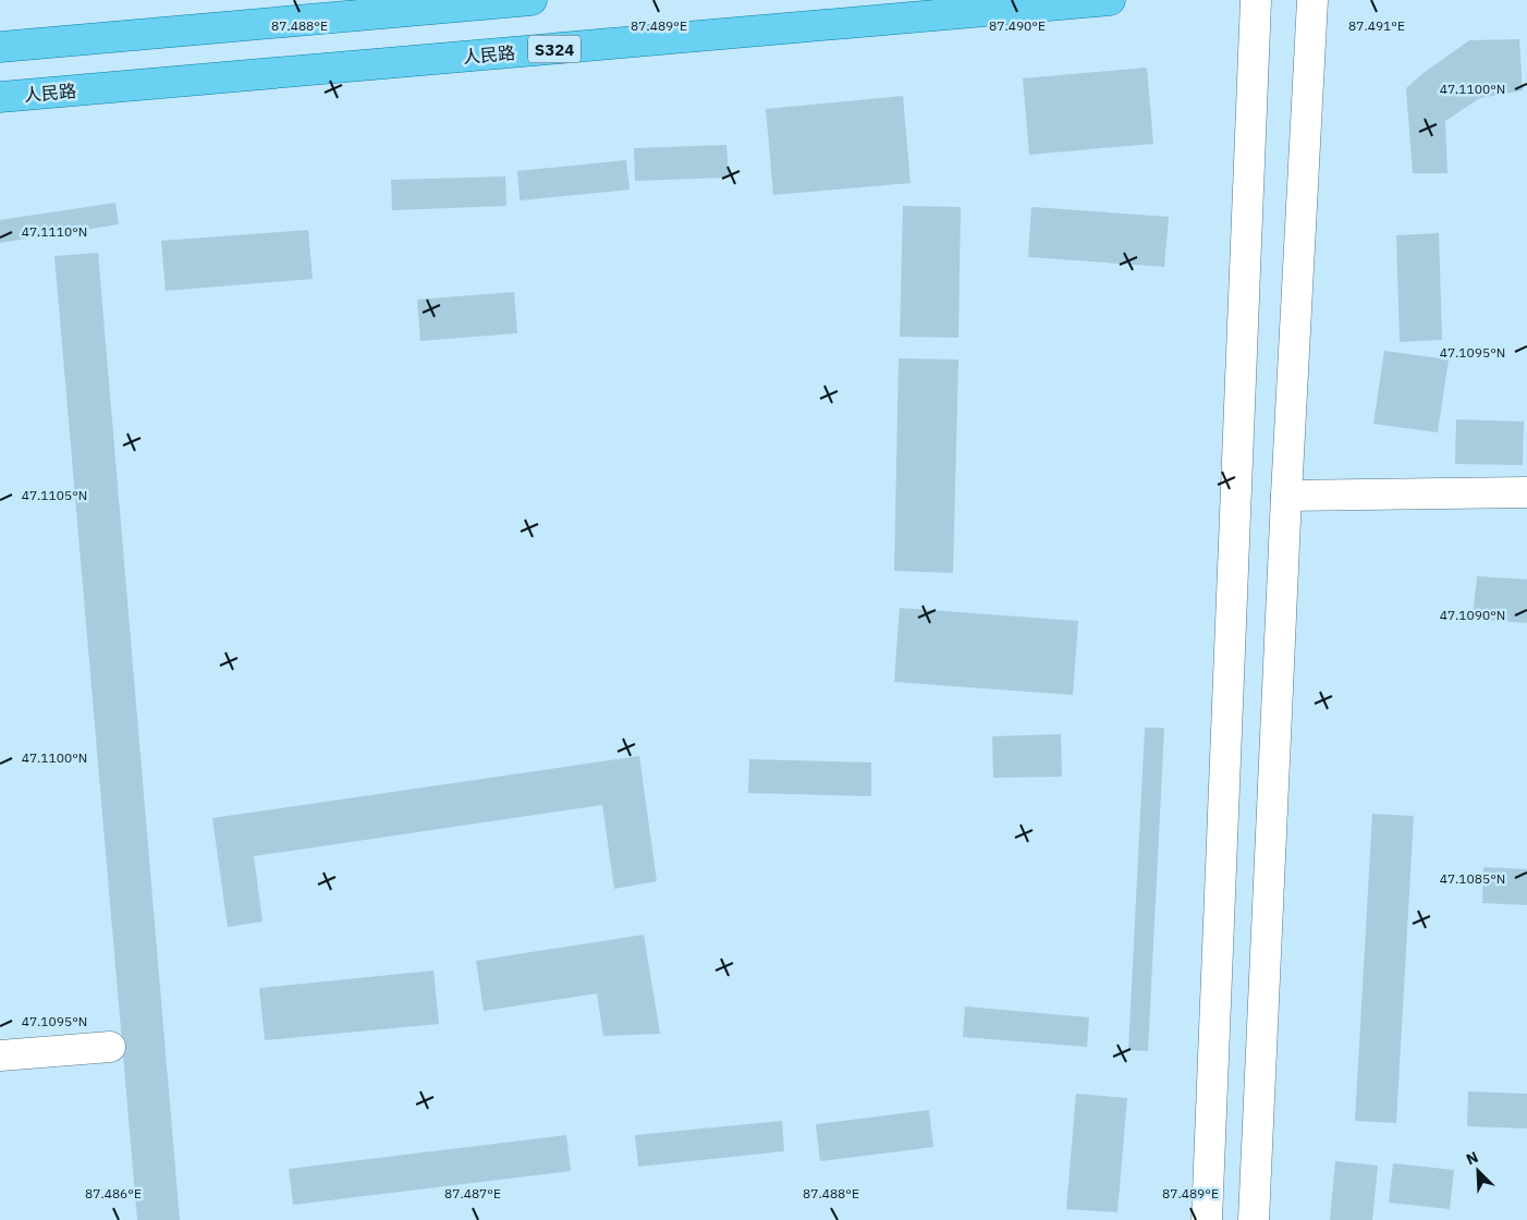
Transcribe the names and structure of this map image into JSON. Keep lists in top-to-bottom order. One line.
{"streets":{"main road":["S324","人民路"]},"north":"top left","coordinates":["87.488°E","87.489°E","87.490°E","87.491°E","47.1100°N","47.1110°N","47.1095°N","47.1105°N","47.1090°N","47.1085°N","87.486°E","87.487°E"]}
